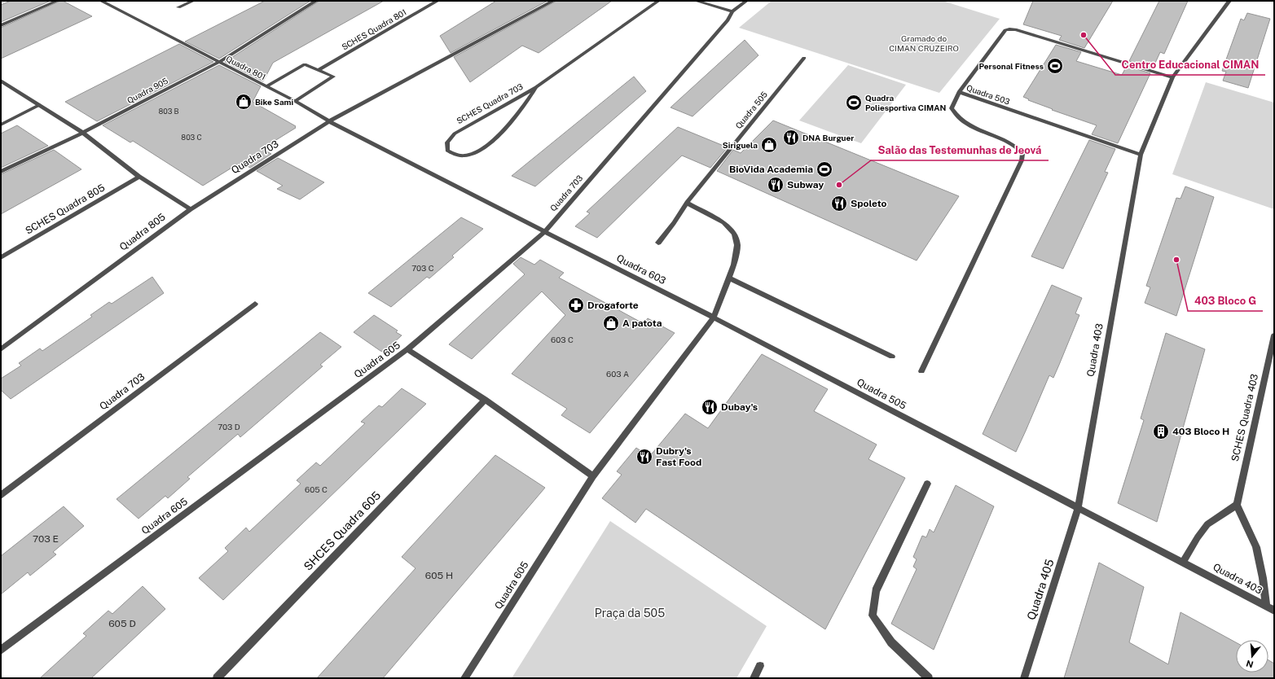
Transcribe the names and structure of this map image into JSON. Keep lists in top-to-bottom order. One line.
{"streets":{"street":["SCHES Quadra 801","Quadra 801","Quadra 905","Quadra 503","SCHES Quadra 703","Quadra 505","Quadra 703","SCHES Quadra 805","Quadra 805","Quadra 603","Quadra 403","Quadra 605","SCHES Quadra 403","SHCES Quadra 605","Quadra 405"]},"crossings":[["SCHES Quadra 801","Quadra 801"],["Quadra 801","Quadra 905"],["Quadra 801","Quadra 703"],["Quadra 503","Quadra 403"],["Quadra 505","Quadra 603"],["Quadra 505","Quadra 403"],["Quadra 505","Quadra 405"],["Quadra 703","Quadra 805"],["Quadra 703","Quadra 603"],["Quadra 403","Quadra 405"],["Quadra 605","SHCES Quadra 605"]],"parks":["Gramado do CIMAN CRUZEIRO","Praça da 505"],"places":{"other":["Centro Educacional CIMAN","Salão das Testemunhas de Jeová","403 Bloco G"],"sports":["Personal Fitness","Quadra Poliesportiva CIMAN","BioVida Academia"],"shop":["Bike Sami","Siriguela","A patota"],"restaurant":["DNA Burguer","Subway","Spoleto","Dubay's","Dubry's Fast Food"],"pharmacy":["Drogaforte"],"building":["403 Bloco H"]},"house_numbers":["803 B","803 C","703 C","603 C","603 A","703 D","605 C","703 E","605 H","605 D"],"north":"bottom"}
